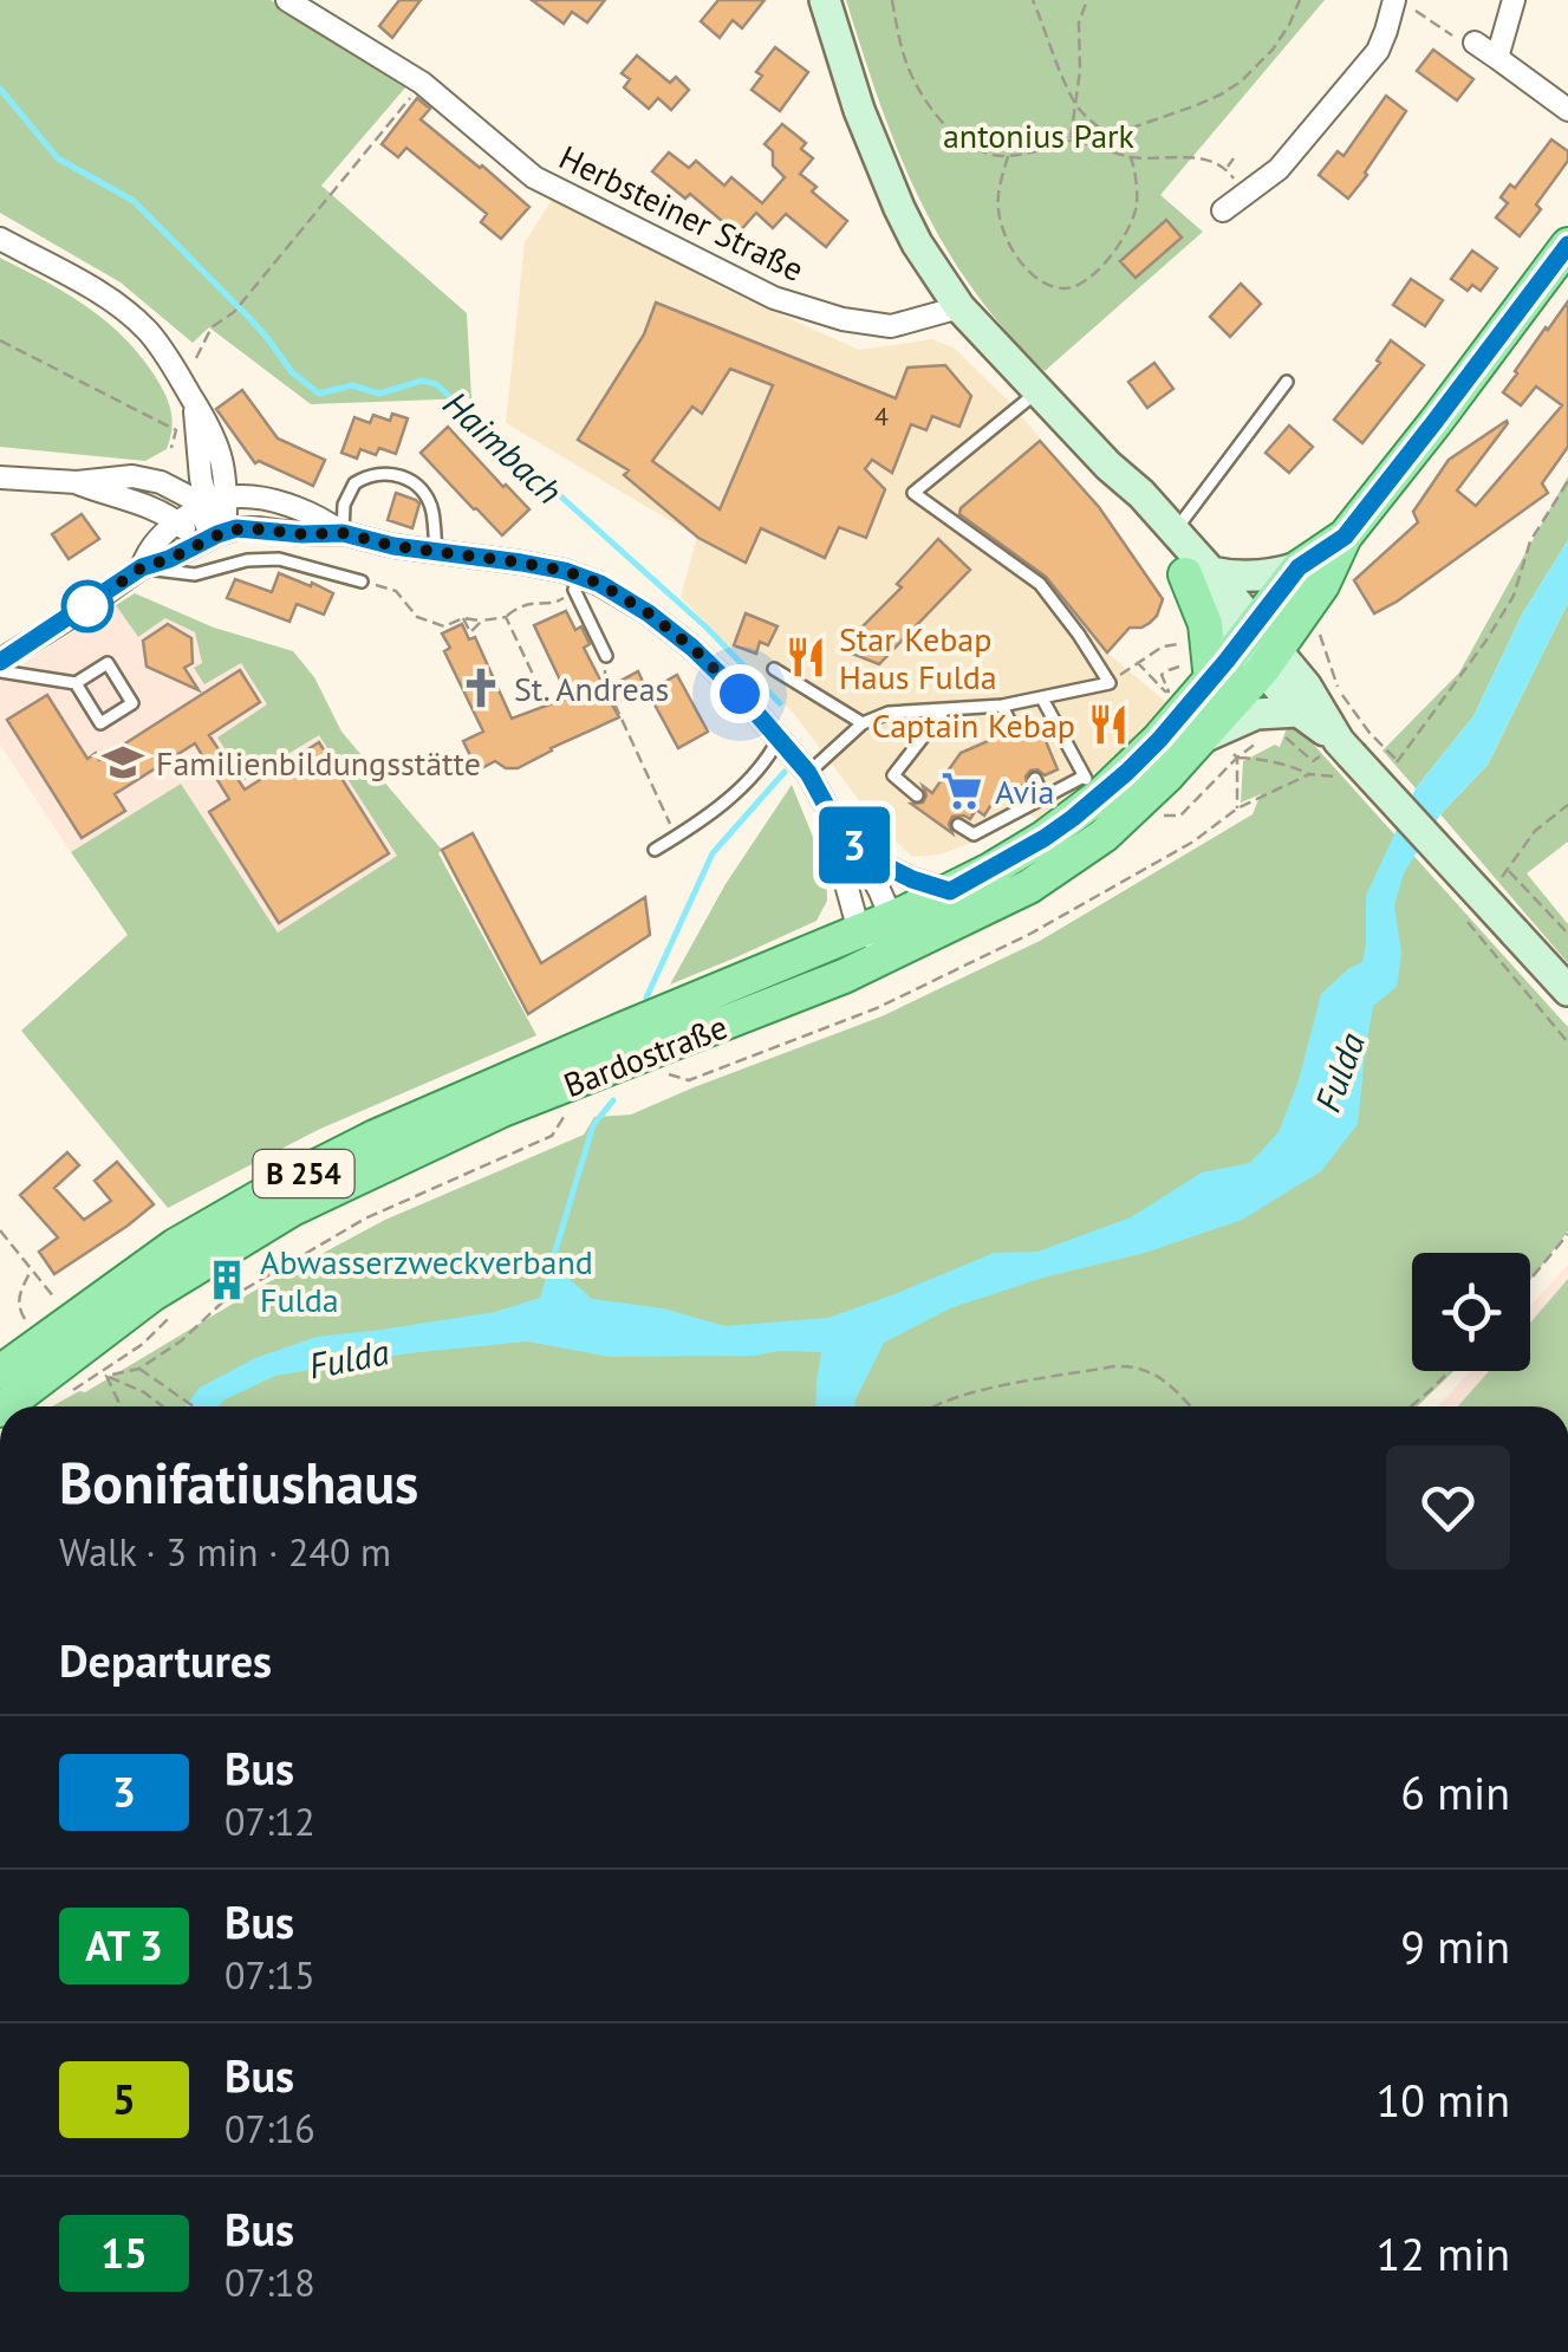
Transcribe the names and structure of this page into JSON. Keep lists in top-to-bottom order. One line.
{"streets":{"main road":["Bardostraße","B 254"],"street":["Herbsteiner Straße"]},"crossings":[["Bardostraße","B 254"]],"water":["Haimbach","Fulda"],"parks":["antonius Park"],"places":{"restaurant":["Star Kebap Haus Fulda","Captain Kebap"],"church":["St. Andreas"],"school or university":["Familienbildungsstätte"],"supermarket":["Avia"],"building":["Abwasserzweckverband Fulda"]},"lines":["bus line 3"],"house_numbers":["4"],"page":{"on_map":"3","heading":[["Bonifatiushaus","Walk · 3 min · 240 m"],"Departures"],"list":[{"mark":"3","name":"Bus","note":"07:12","value":"6 min"},{"mark":"AT 3","name":"Bus","note":"07:15","value":"9 min"},{"mark":"5","name":"Bus","note":"07:16","value":"10 min"},{"mark":"15","name":"Bus","note":"07:18","value":"12 min"}]}}
